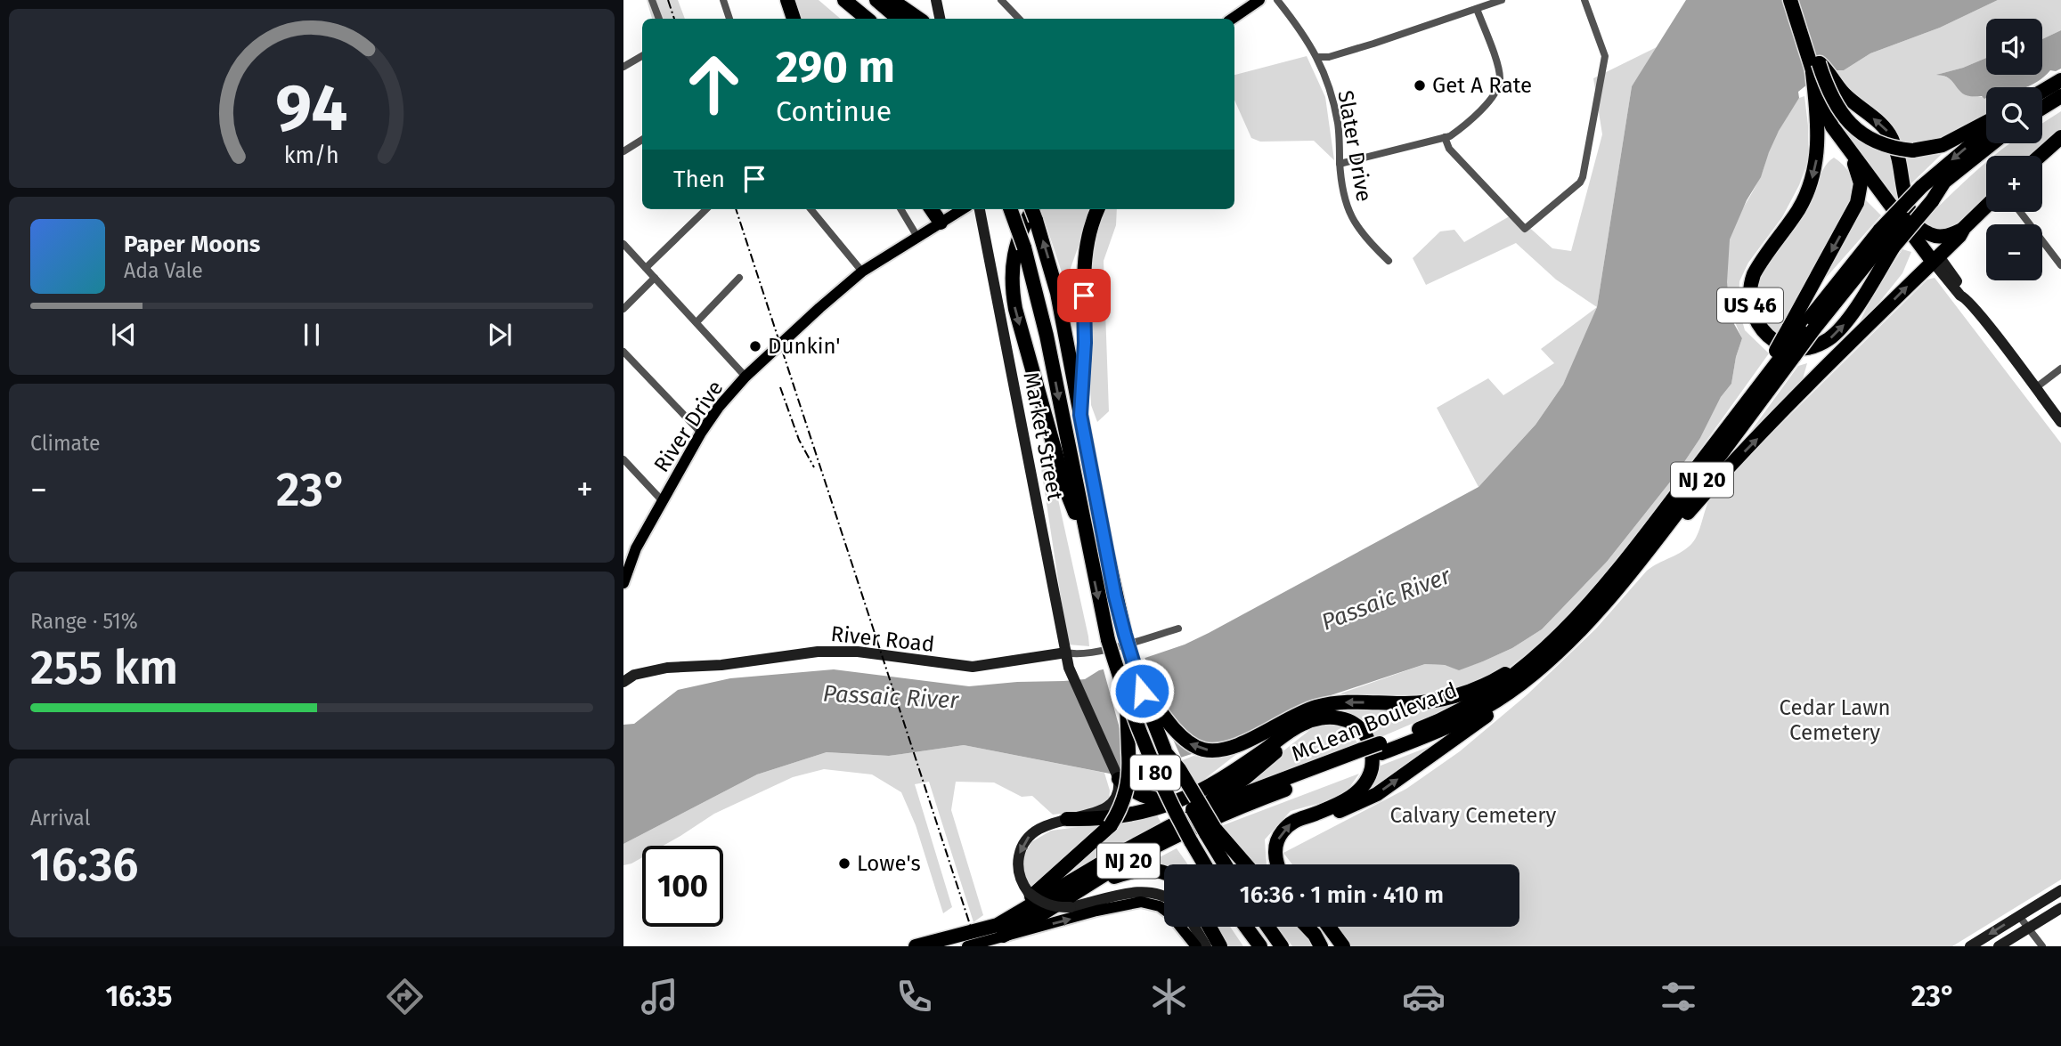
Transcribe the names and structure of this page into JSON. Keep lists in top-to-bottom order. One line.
{"streets":{"highway":["US 46","NJ 20","McLean Boulevard","I 80"],"main road":["River Drive","Market Street","River Road"],"street":["Slater Drive"]},"crossings":[["US 46","McLean Boulevard"],["Market Street","River Road"]],"water":["Passaic River"],"parks":["Cedar Lawn Cemetery","Calvary Cemetery"],"places":["Get A Rate","Dunkin'","Lowe's"],"page":{"map_buttons":["+","−"],"turn":["290 m","Continue"],"then":"Then","song":["Paper Moons","Ada Vale"],"tile":["Climate",["Range · 51%","255 km"],["Arrival","16:36"]],"heat":["−","23°","+"],"limit":"100","trip":"16:36 · 1 min · 410 m","tabs":["16:35","23°"],"gauge":["94","km/h"]}}
